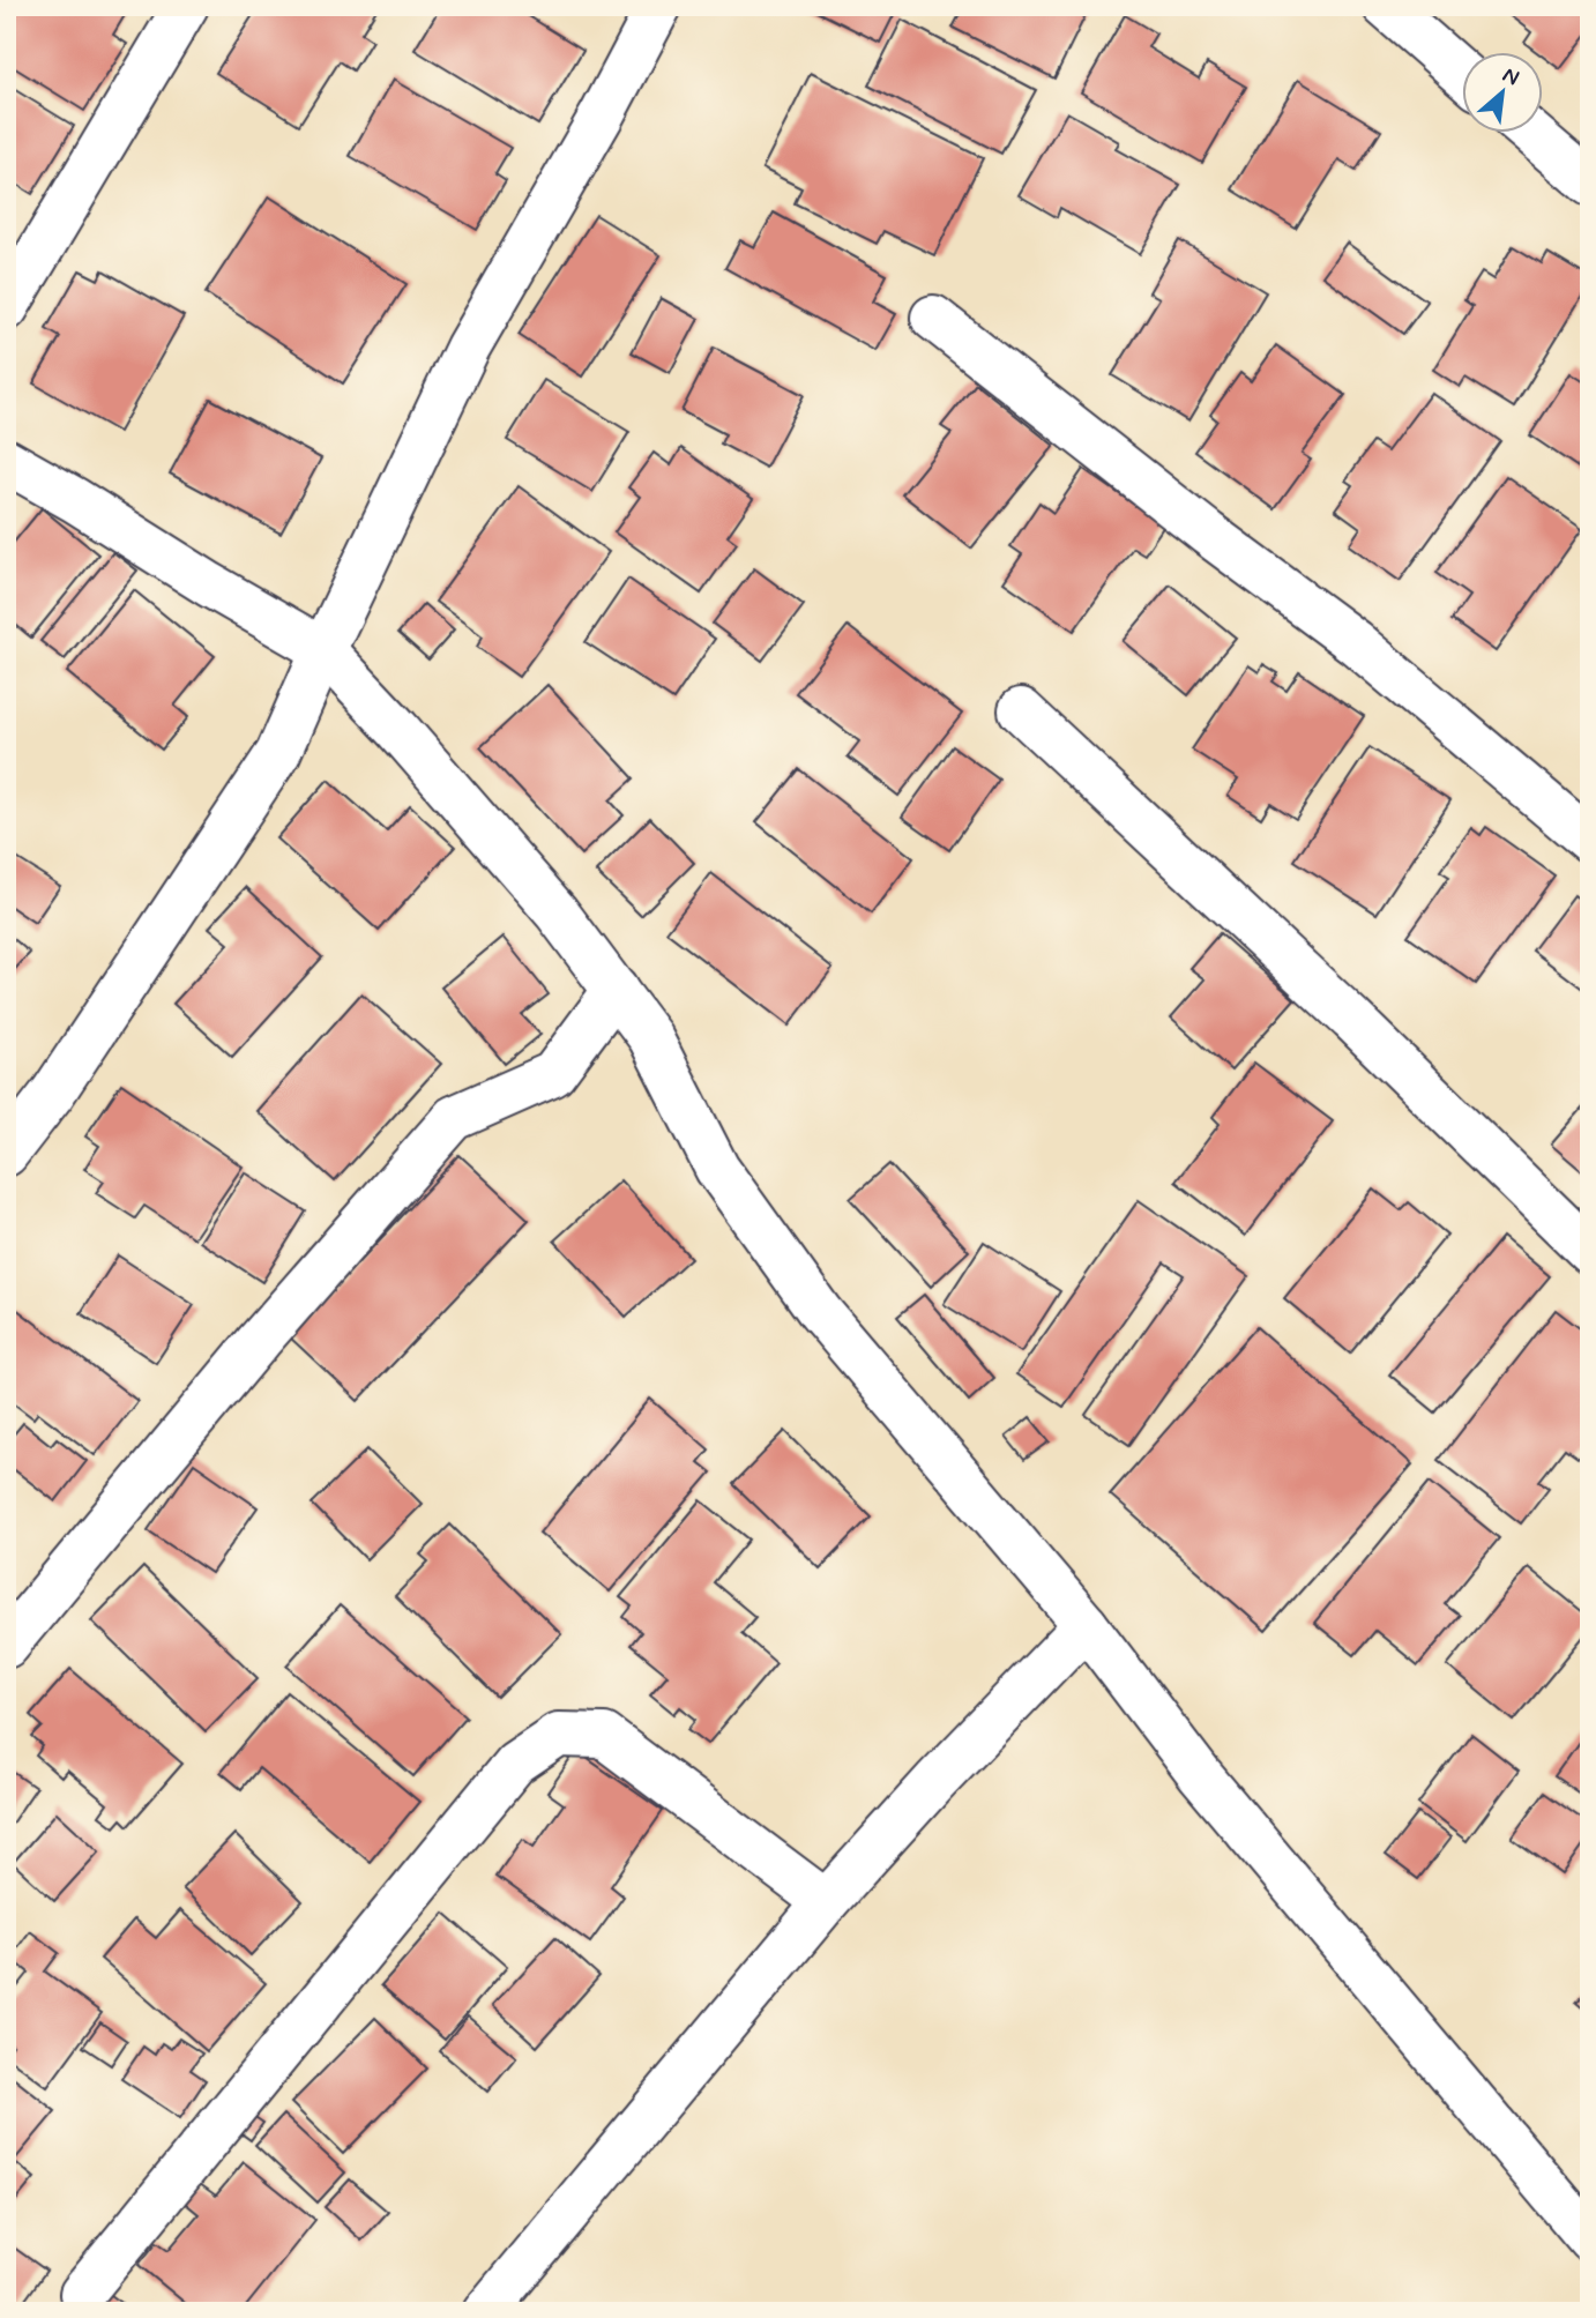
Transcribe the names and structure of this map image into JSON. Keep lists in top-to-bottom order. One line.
{"north":"top right"}
